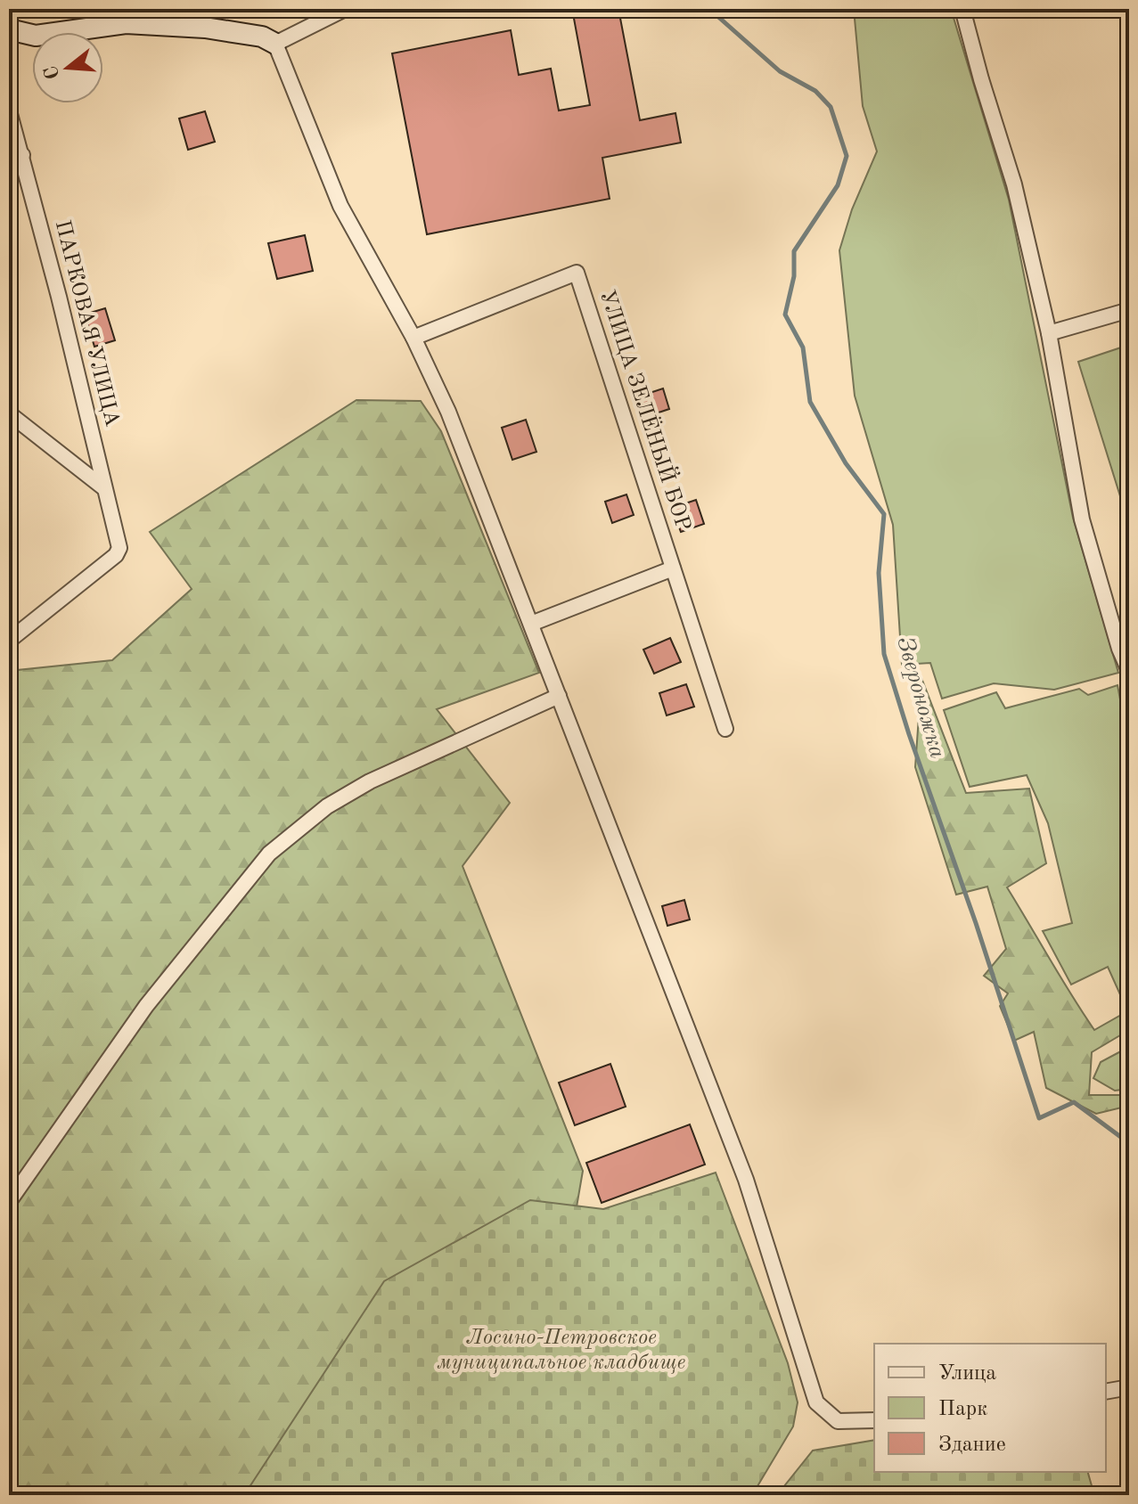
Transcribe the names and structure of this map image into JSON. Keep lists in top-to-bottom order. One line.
{"streets":{"street":["ПАРКОВАЯ УЛИЦА","УЛИЦА ЗЕЛЁНЫЙ БОР"]},"water":["Звероножка"],"parks":["Лосино-Петровское муниципальное кладбище"],"legend":["Улица","Парк","Здание"],"north":"left"}
